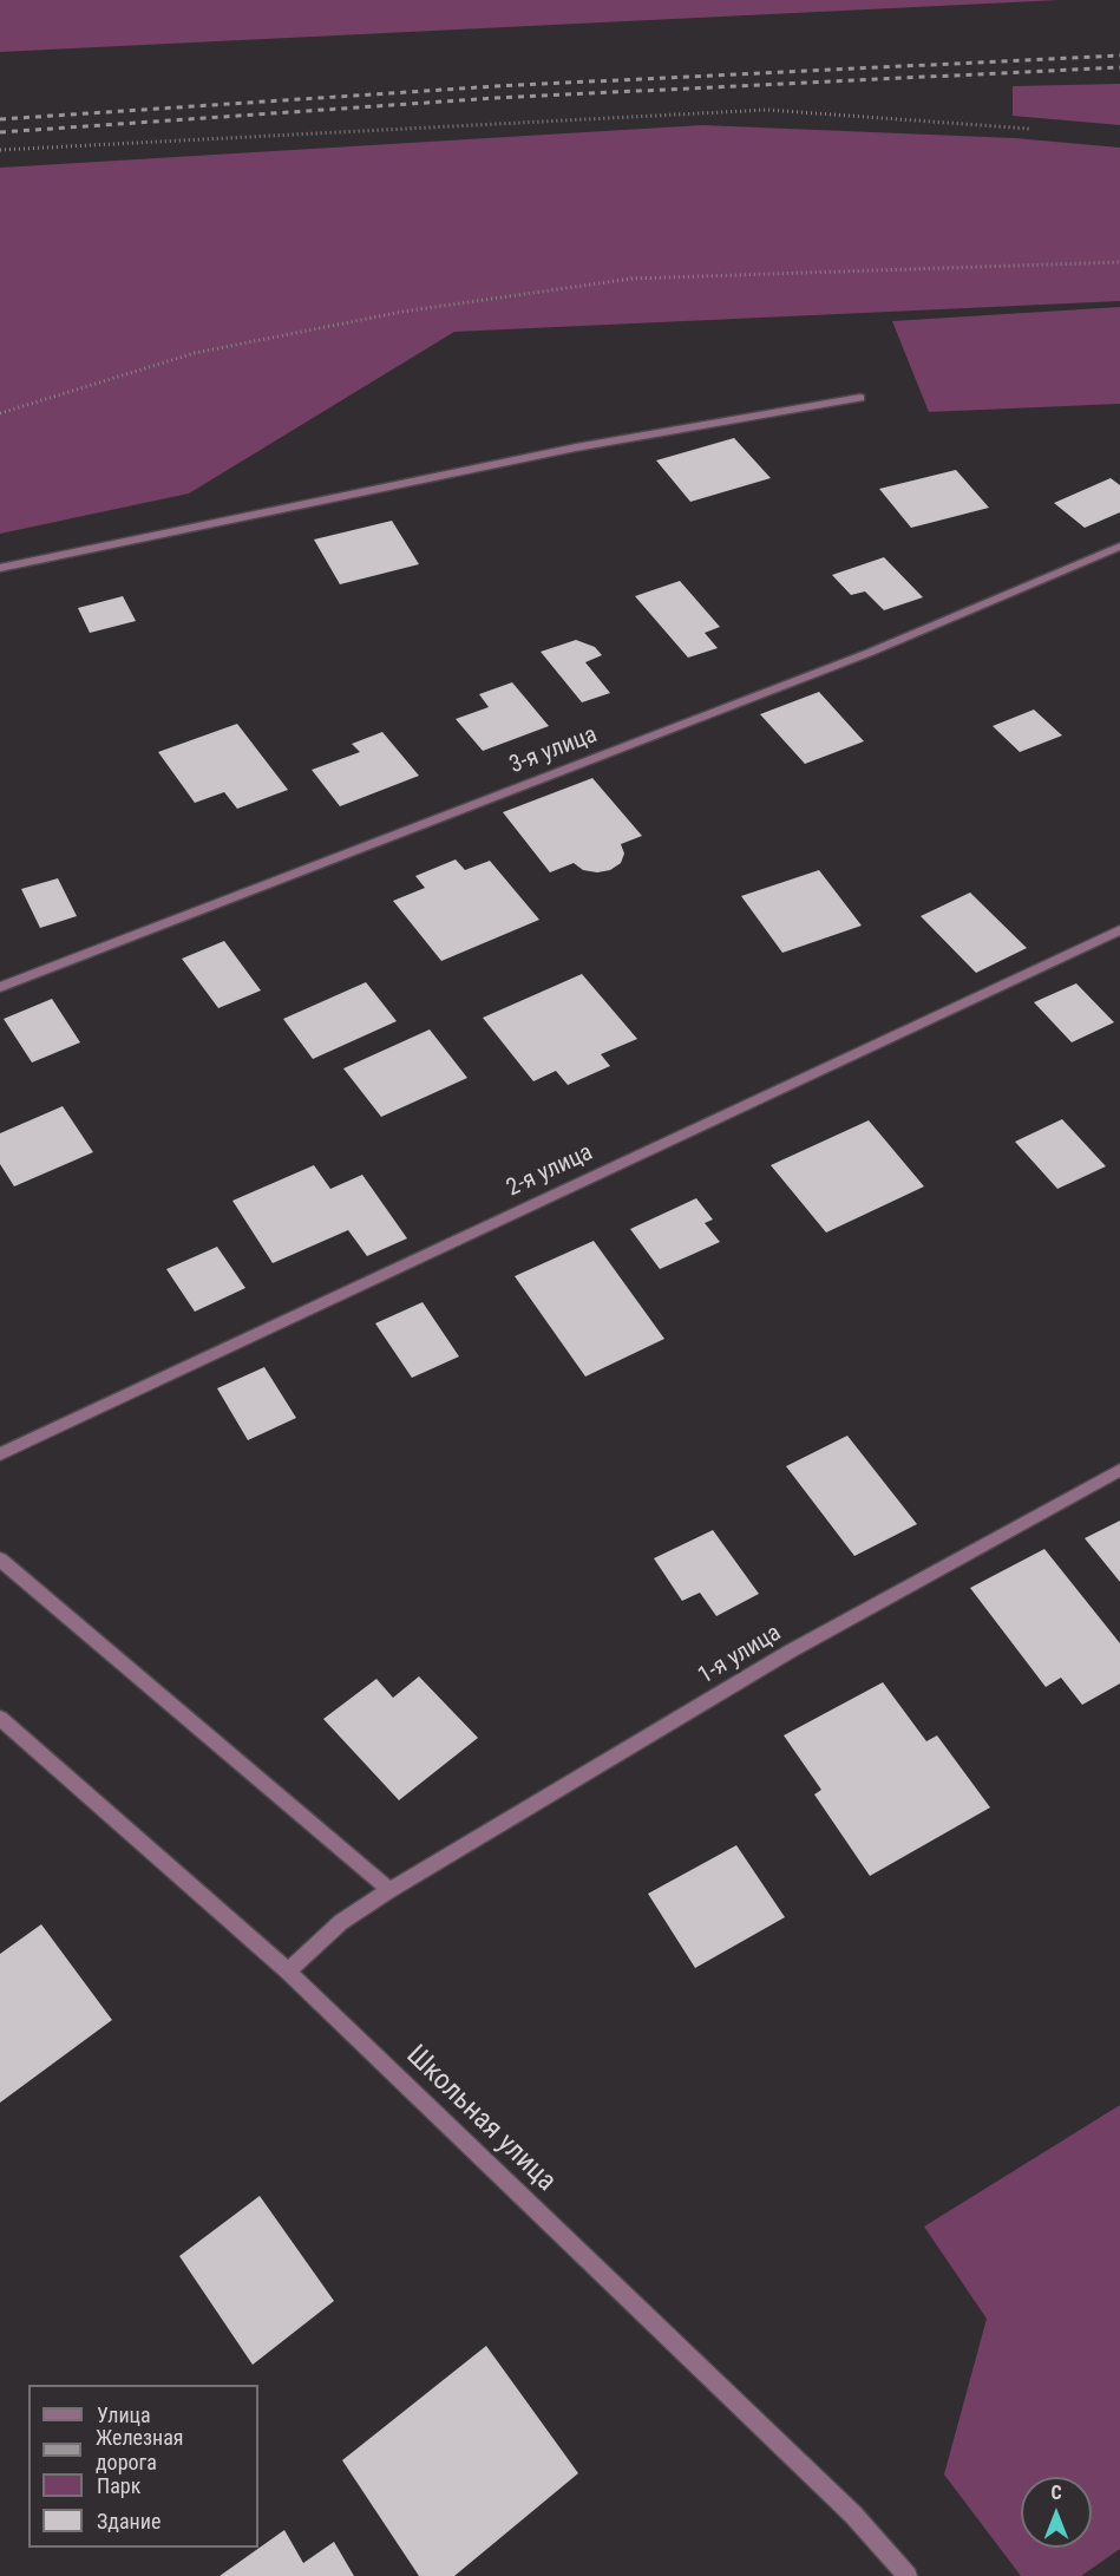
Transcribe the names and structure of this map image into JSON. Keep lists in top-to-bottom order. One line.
{"streets":{"street":["3-я улица","2-я улица","1-я улица","Школьная улица"]},"crossings":[["1-я улица","Школьная улица"]],"legend":["Улица","Железная дорога","Парк","Здание"],"north":"top"}
